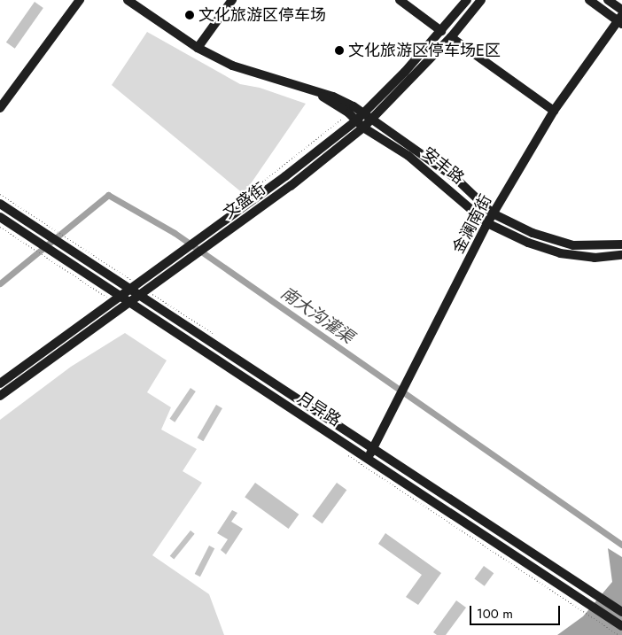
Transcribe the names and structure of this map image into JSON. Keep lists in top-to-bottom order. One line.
{"streets":{"main road":["安丰路","文盛街","金澜南街","月异路"]},"crossings":[["安丰路","文盛街"],["安丰路","金澜南街"],["文盛街","月异路"],["金澜南街","月异路"]],"water":["南大沟灌渠"],"places":["文化旅游区停车场","文化旅游区停车场E区"],"scale_bar":"100 m"}
